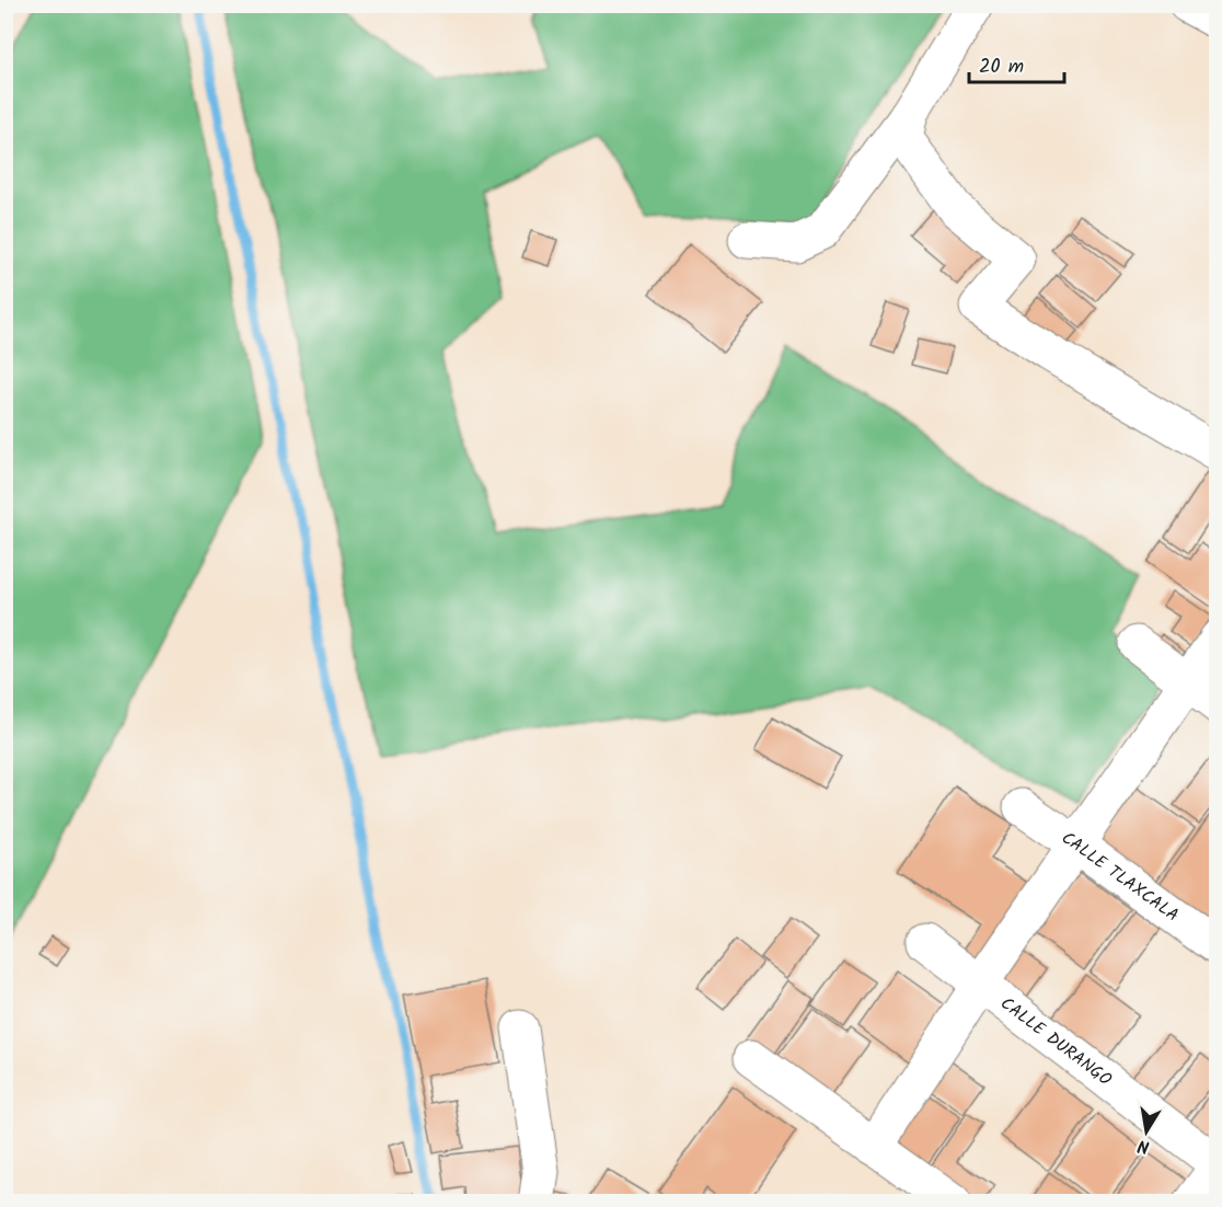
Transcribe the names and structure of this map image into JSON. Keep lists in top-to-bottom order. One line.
{"streets":{"street":["CALLE TLAXCALA","CALLE DURANGO"]},"scale_bar":"20 m","north":"bottom"}
